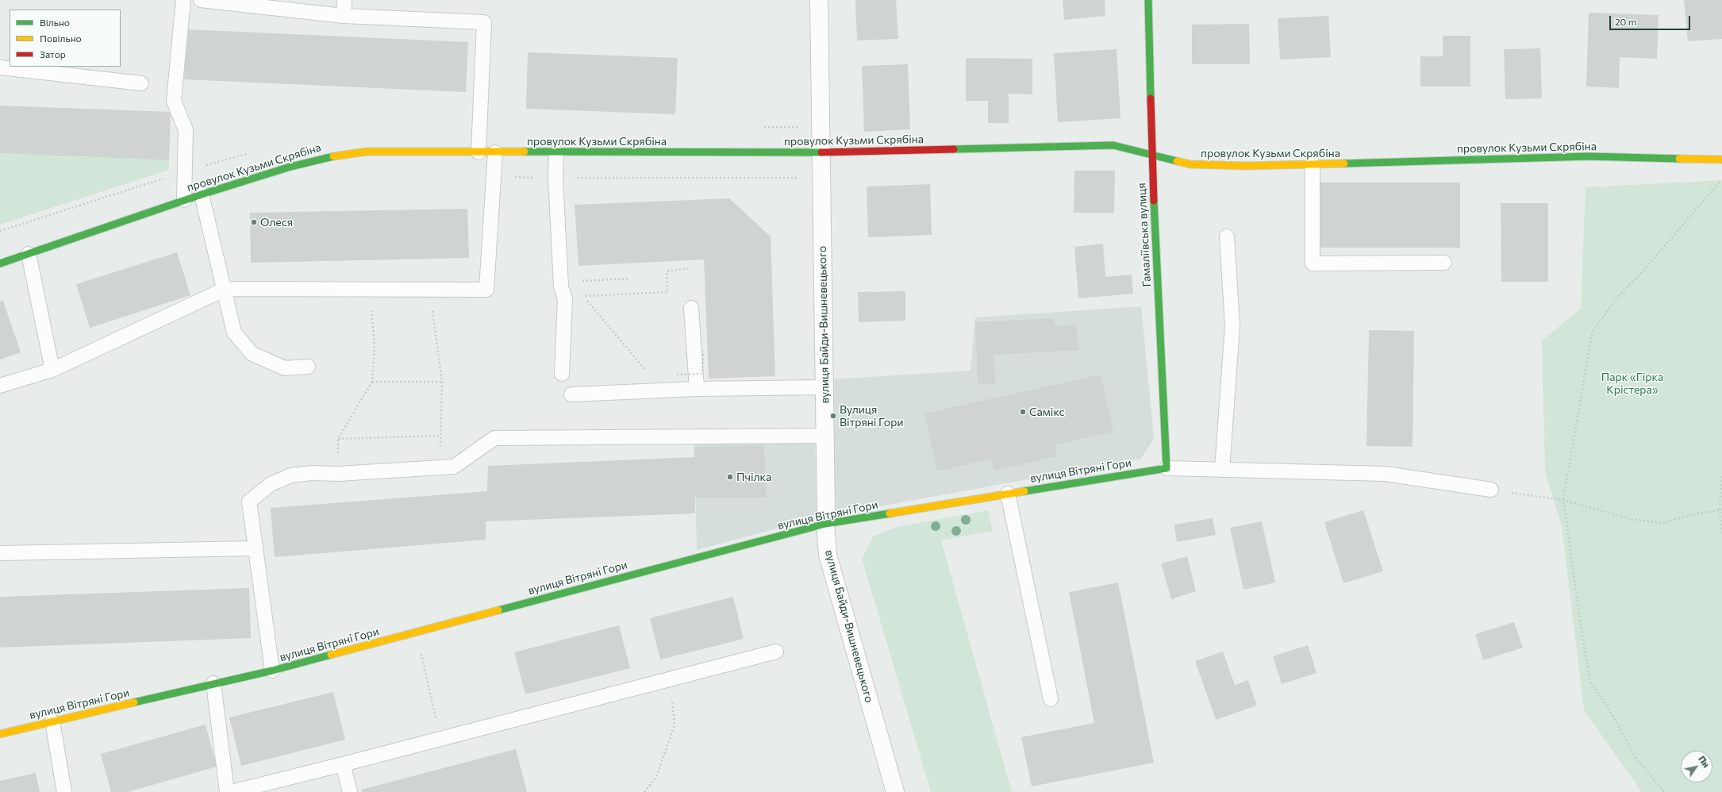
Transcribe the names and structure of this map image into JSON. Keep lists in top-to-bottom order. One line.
{"streets":{"street":["провулок Кузьми Скрябіна","Гамаліївська вулиця","вулиця Байди-Вишневецького","вулиця Вітряні Гори"]},"crossings":[["провулок Кузьми Скрябіна","Гамаліївська вулиця"],["провулок Кузьми Скрябіна","вулиця Байди-Вишневецького"],["Гамаліївська вулиця","вулиця Вітряні Гори"],["вулиця Байди-Вишневецького","вулиця Вітряні Гори"]],"parks":["Парк «Гірка Крістера»"],"places":["Олеся","Самікс","Вулиця Вітряні Гори","Пчілка"],"legend":["Вільно","Повільно","Затор"],"scale_bar":"20 m","north":"top right"}
